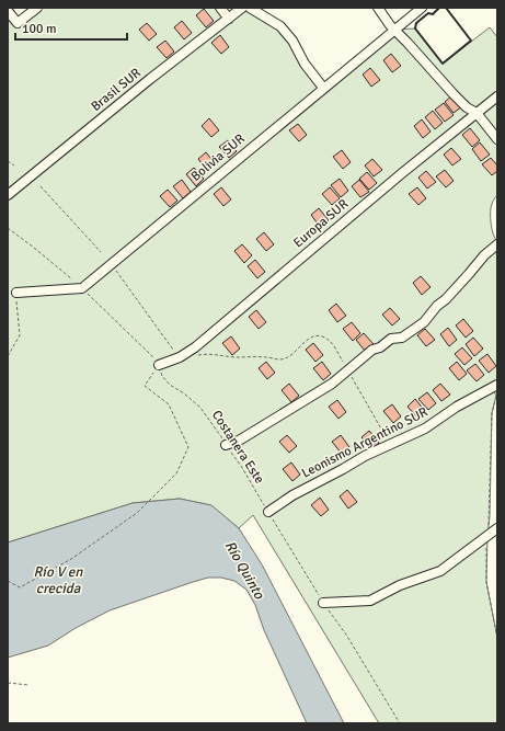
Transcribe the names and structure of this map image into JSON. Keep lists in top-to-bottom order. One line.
{"streets":{"street":["Brasil SUR","Bolivia SUR","Europa SUR","Leonismo Argentino SUR"],"path":["Costanera Este"]},"crossings":[["Bolivia SUR","Costanera Este"],["Europa SUR","Costanera Este"],["Leonismo Argentino SUR","Costanera Este"]],"water":["Río Quinto","Río V en crecida"],"scale_bar":"100 m"}
